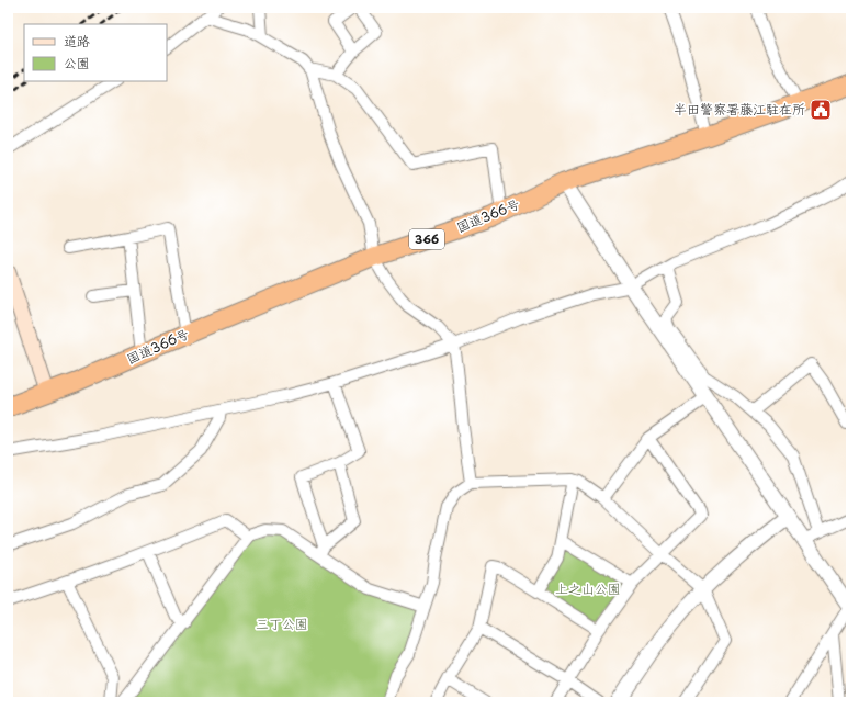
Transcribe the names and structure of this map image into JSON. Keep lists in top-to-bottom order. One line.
{"streets":{"highway":["国道366号","366"]},"parks":["上之山公園","三丁公園"],"places":{"public building":["半田警察署藤江駐在所"]},"legend":["道路","公園"]}
